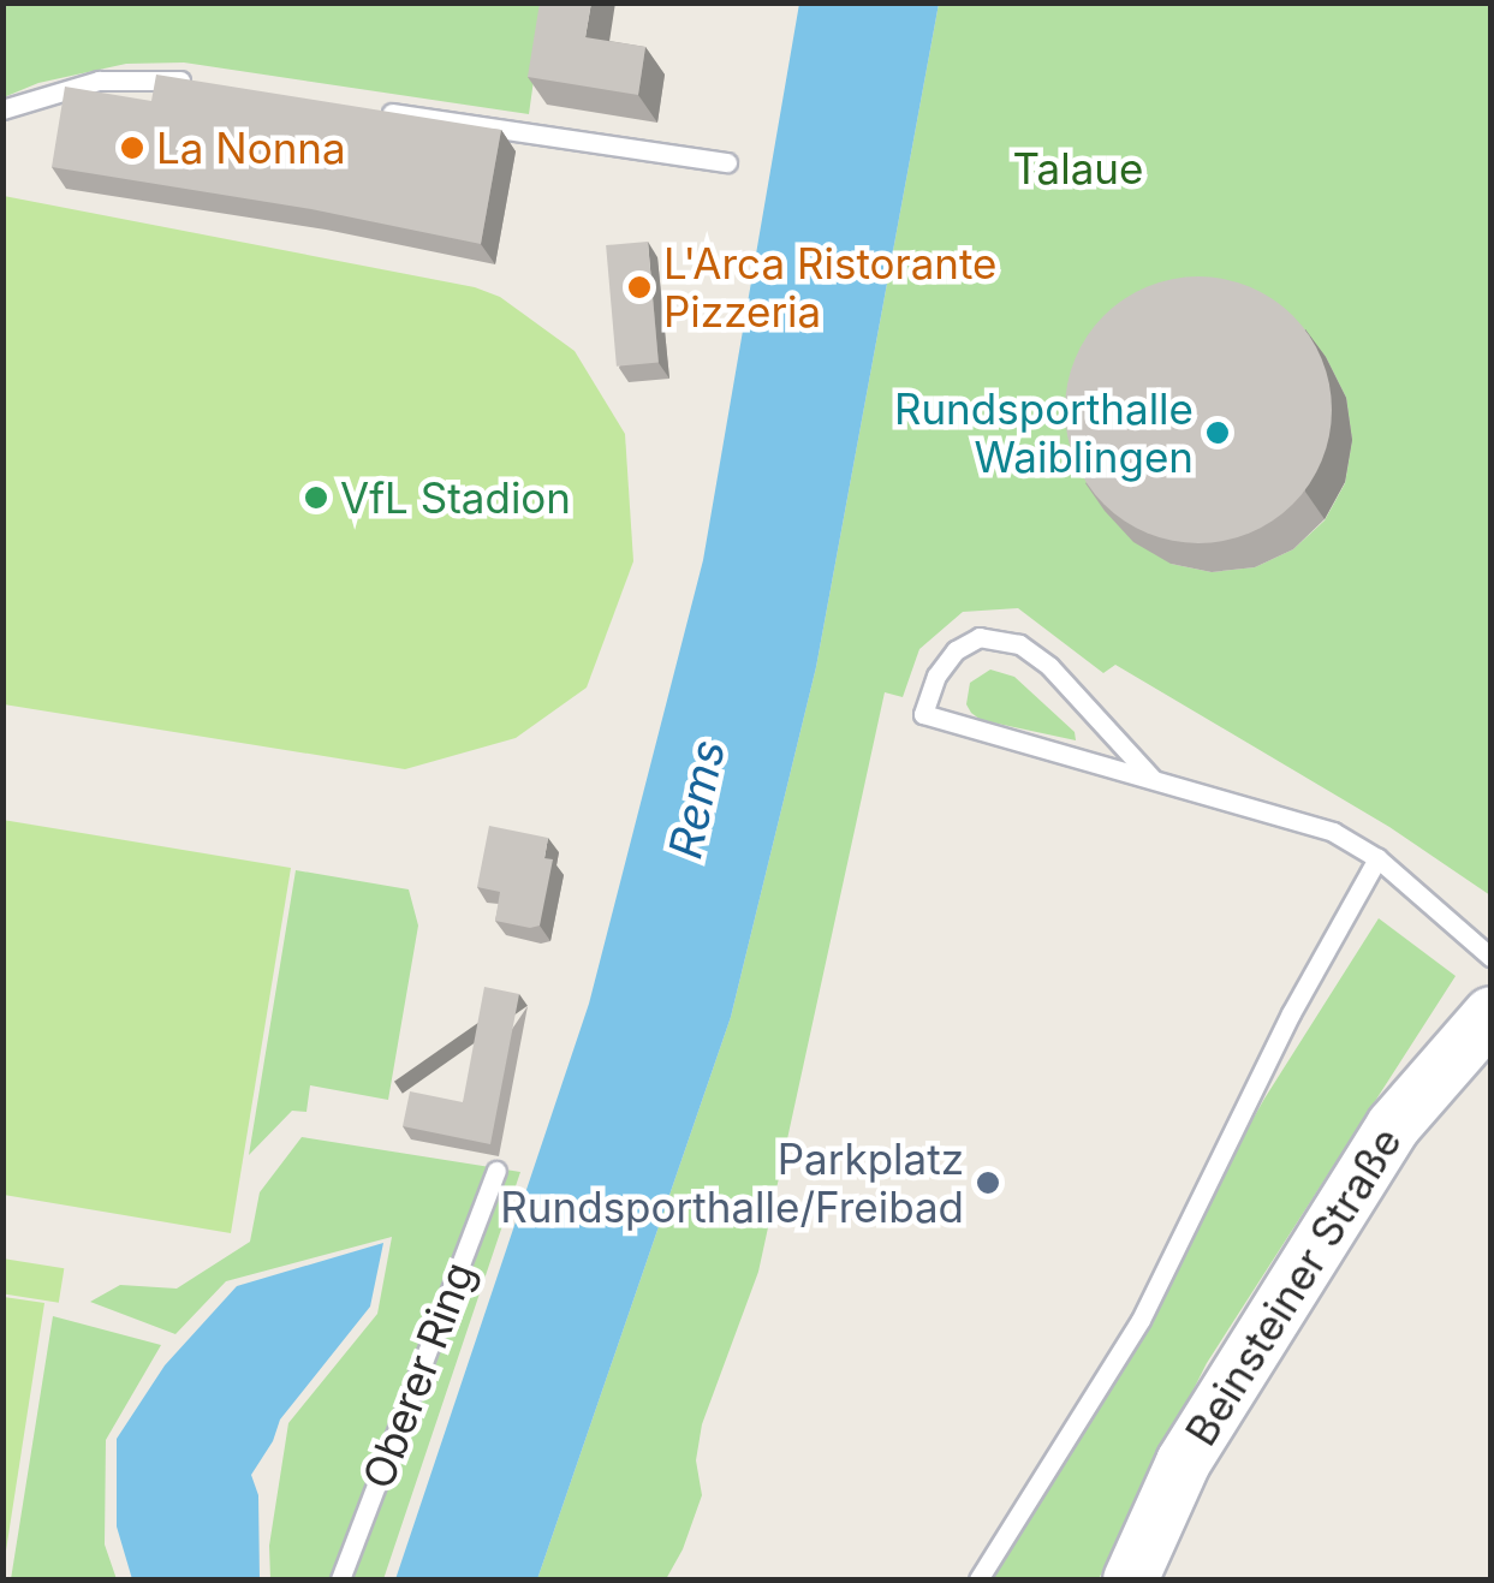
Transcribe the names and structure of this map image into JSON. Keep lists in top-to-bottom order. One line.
{"streets":{"street":["Beinsteiner Straße"],"lane":["Oberer Ring"]},"water":["Rems"],"parks":["Talaue"],"places":["La Nonna","L'Arca Ristorante Pizzeria","Rundsporthalle Waiblingen","VfL Stadion","Parkplatz Rundsporthalle/Freibad"]}
